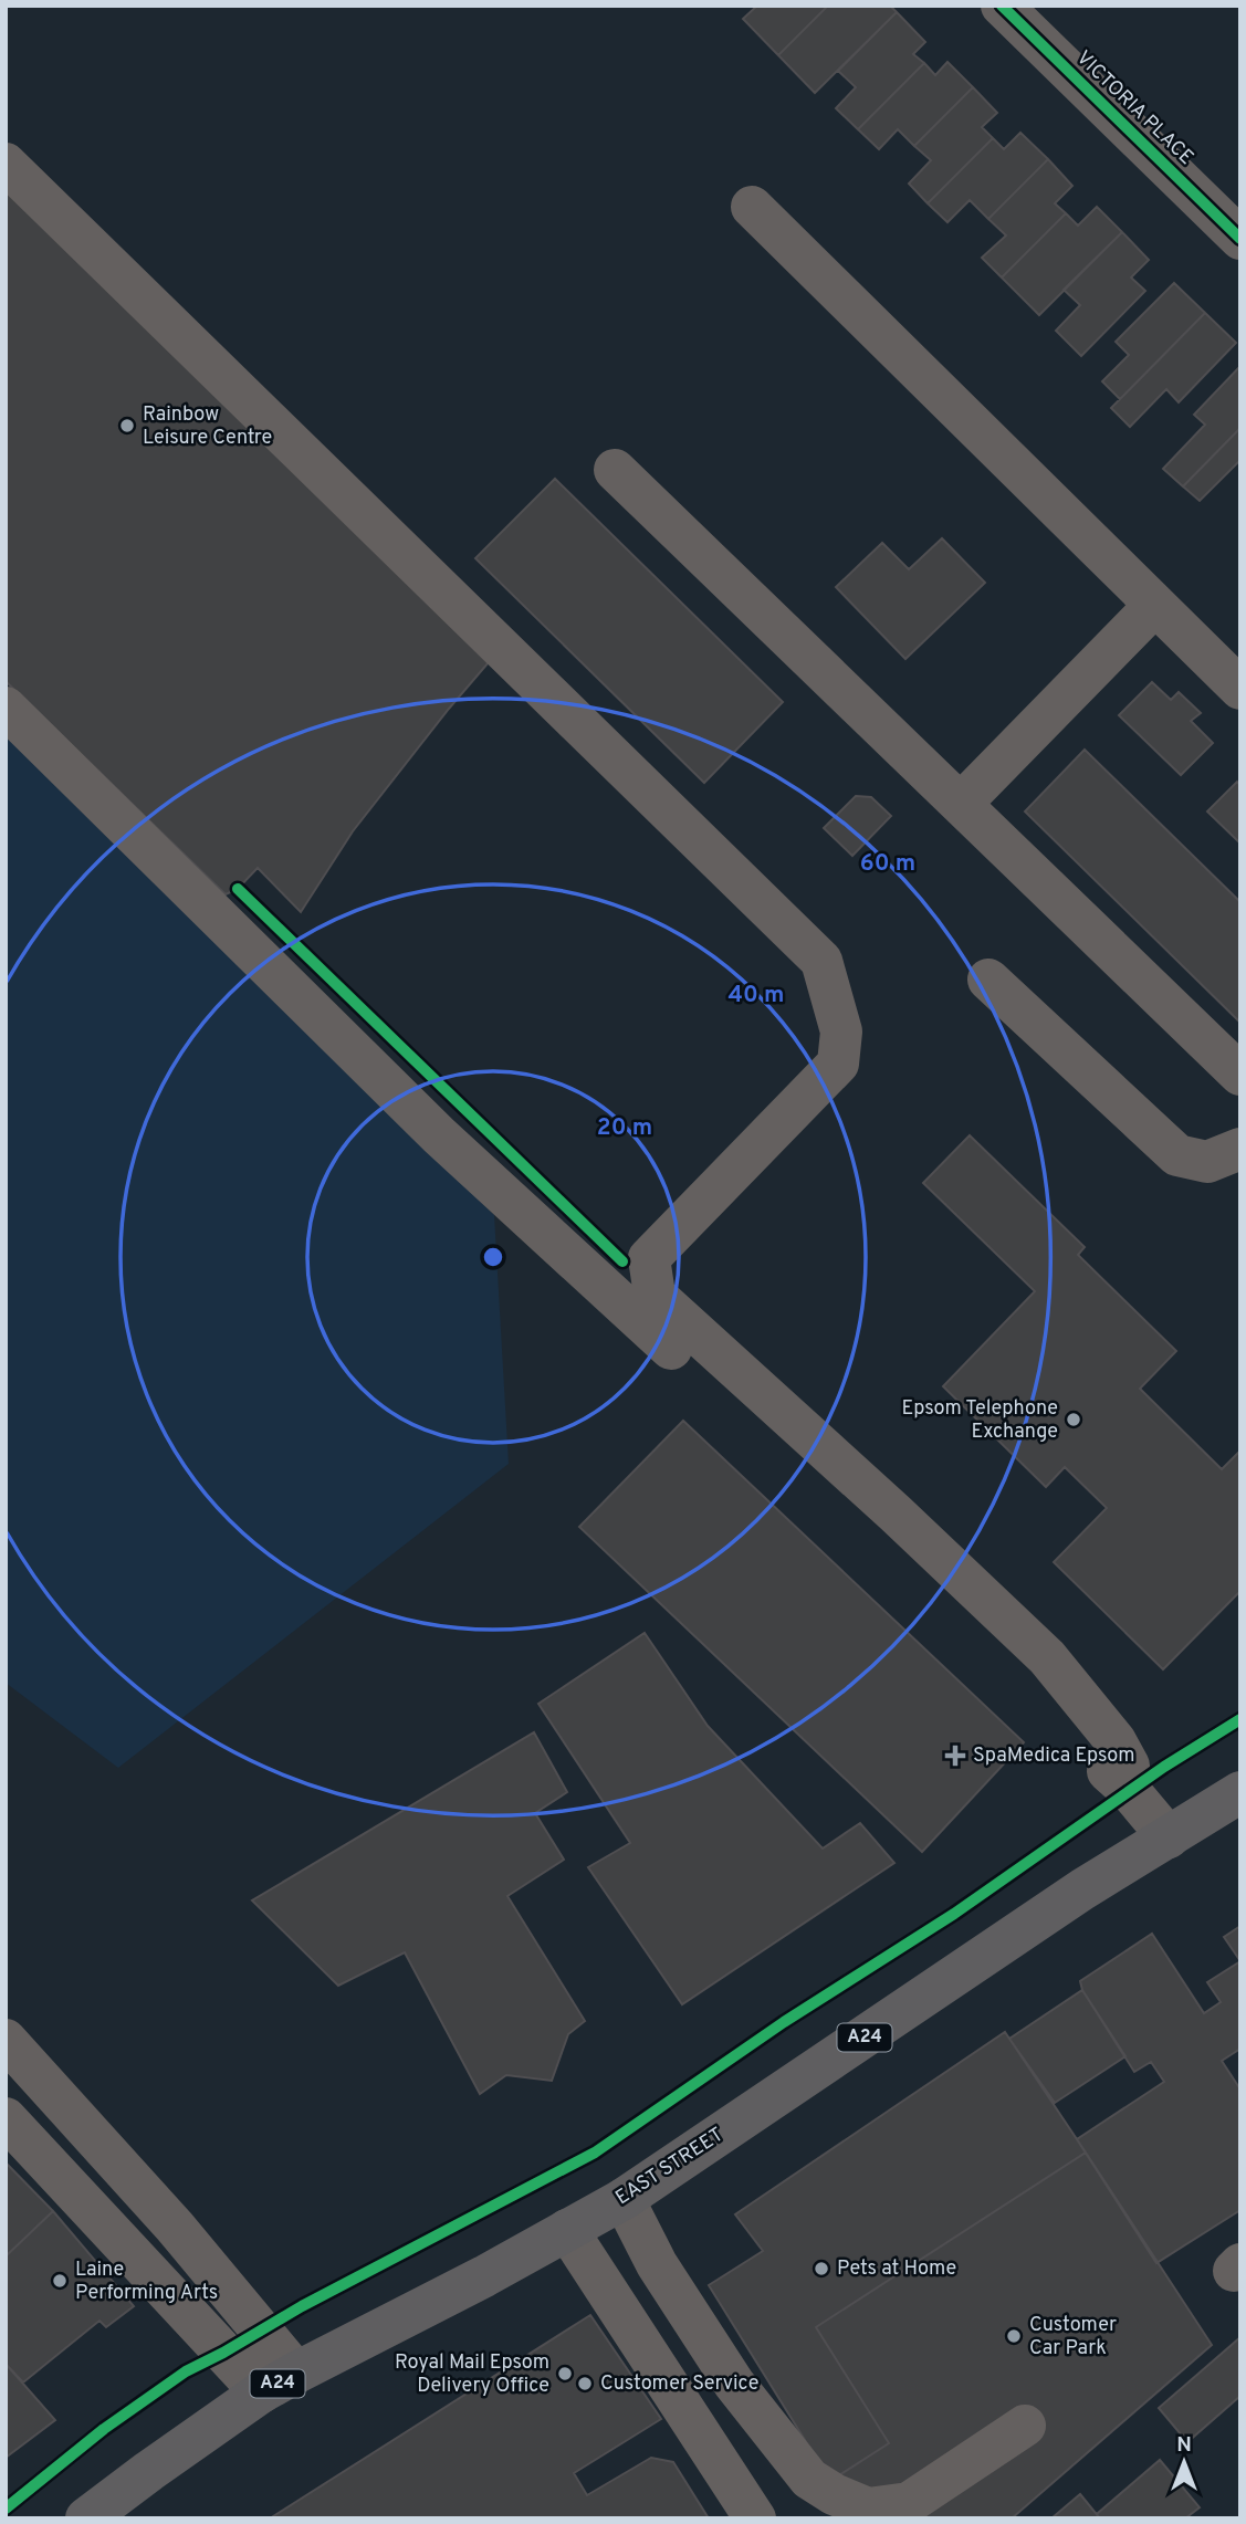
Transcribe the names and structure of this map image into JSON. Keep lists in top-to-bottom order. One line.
{"streets":{"highway":["A24","EAST STREET"],"street":["VICTORIA PLACE"]},"places":{"other":["Rainbow Leisure Centre","Epsom Telephone Exchange","Pets at Home","Laine Performing Arts","Customer Car Park","Royal Mail Epsom Delivery Office","Customer Service"],"health":["SpaMedica Epsom"]},"north":"top","rings":["60 m","40 m","20 m"]}
